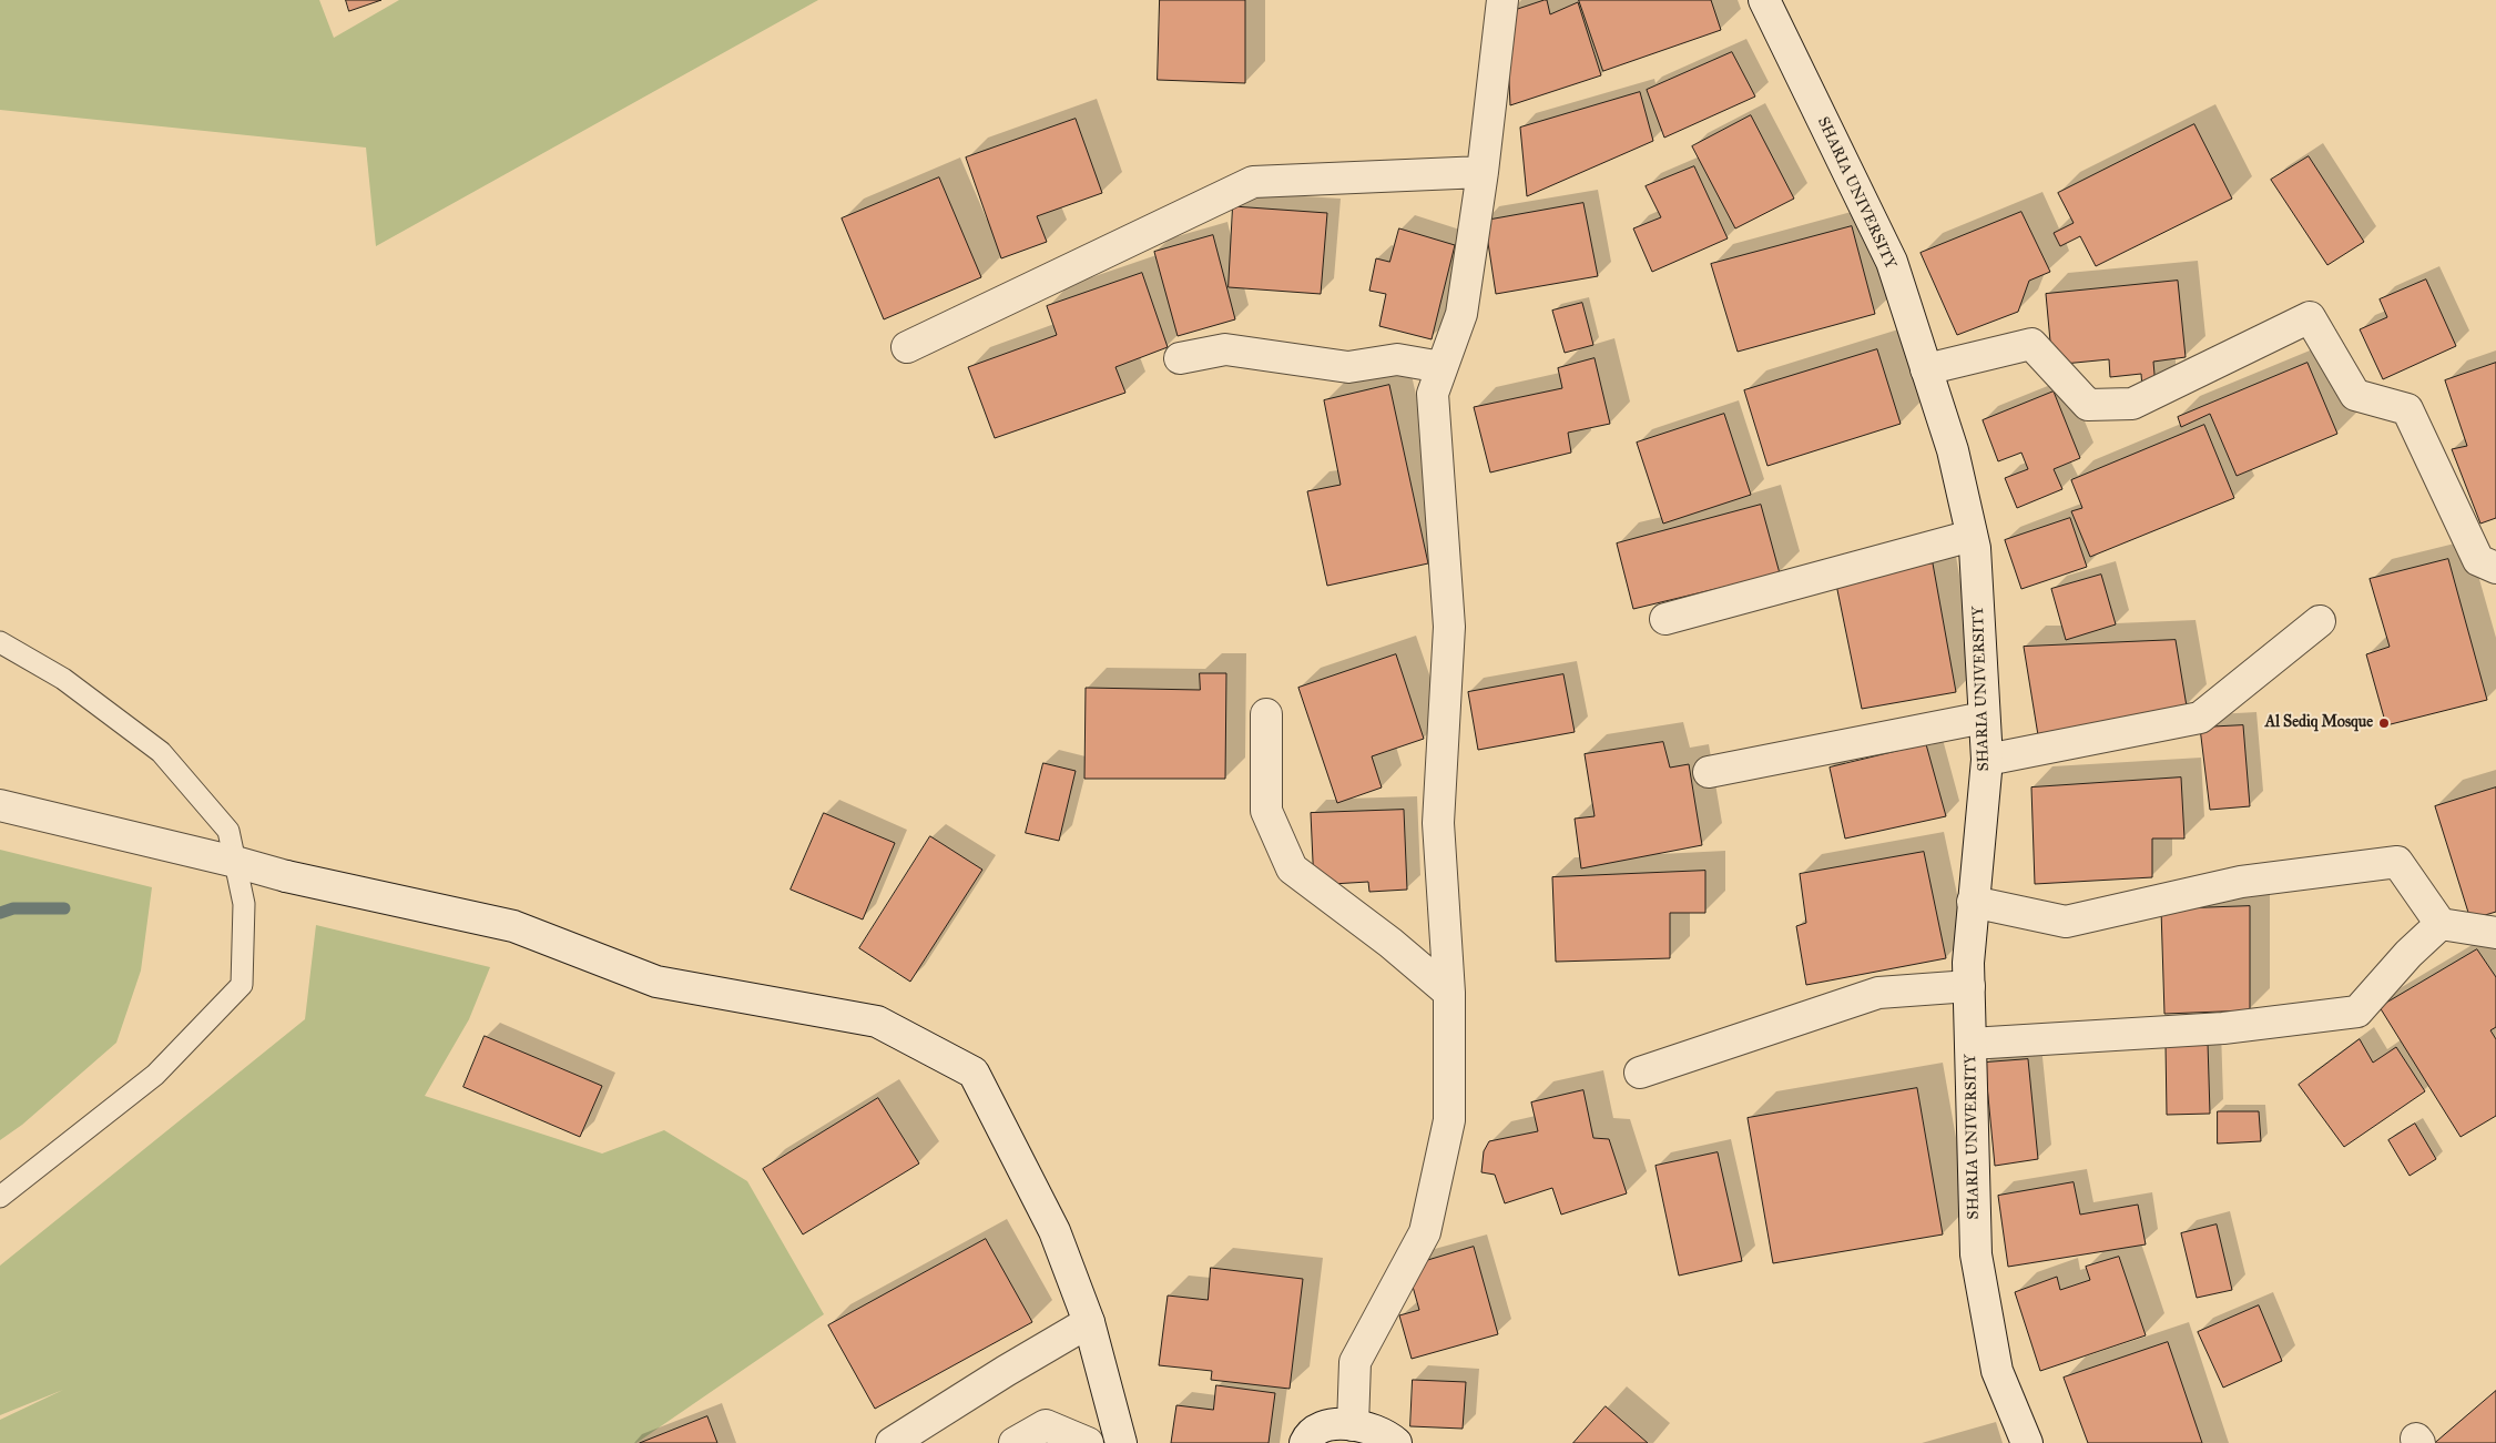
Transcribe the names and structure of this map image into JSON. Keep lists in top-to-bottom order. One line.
{"streets":{"street":["SHARIA UNIVERSITY"]},"places":["Al Sediq Mosque"]}
